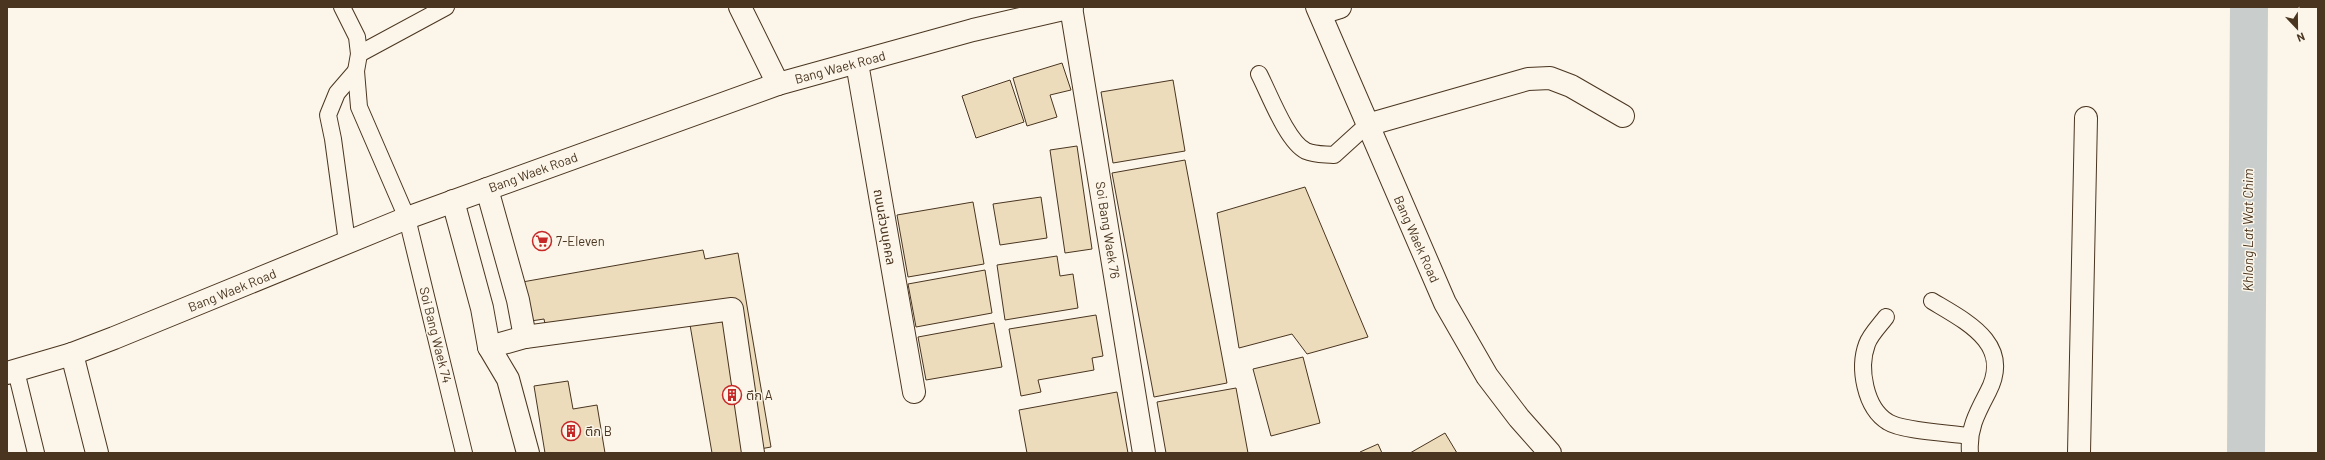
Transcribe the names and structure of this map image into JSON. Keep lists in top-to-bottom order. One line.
{"streets":{"street":["Bang Waek Road","ถนนส่วนบุคคล","Soi Bang Waek 76"],"lane":["Soi Bang Waek 74"]},"crossings":[["Bang Waek Road","ถนนส่วนบุคคล"],["Bang Waek Road","Soi Bang Waek 76"],["Bang Waek Road","Soi Bang Waek 74"]],"water":["Khlong Lat Wat Chim"],"places":{"supermarket":["7-Eleven"],"building":["ตึก A","ตึก B"]},"north":"bottom"}
